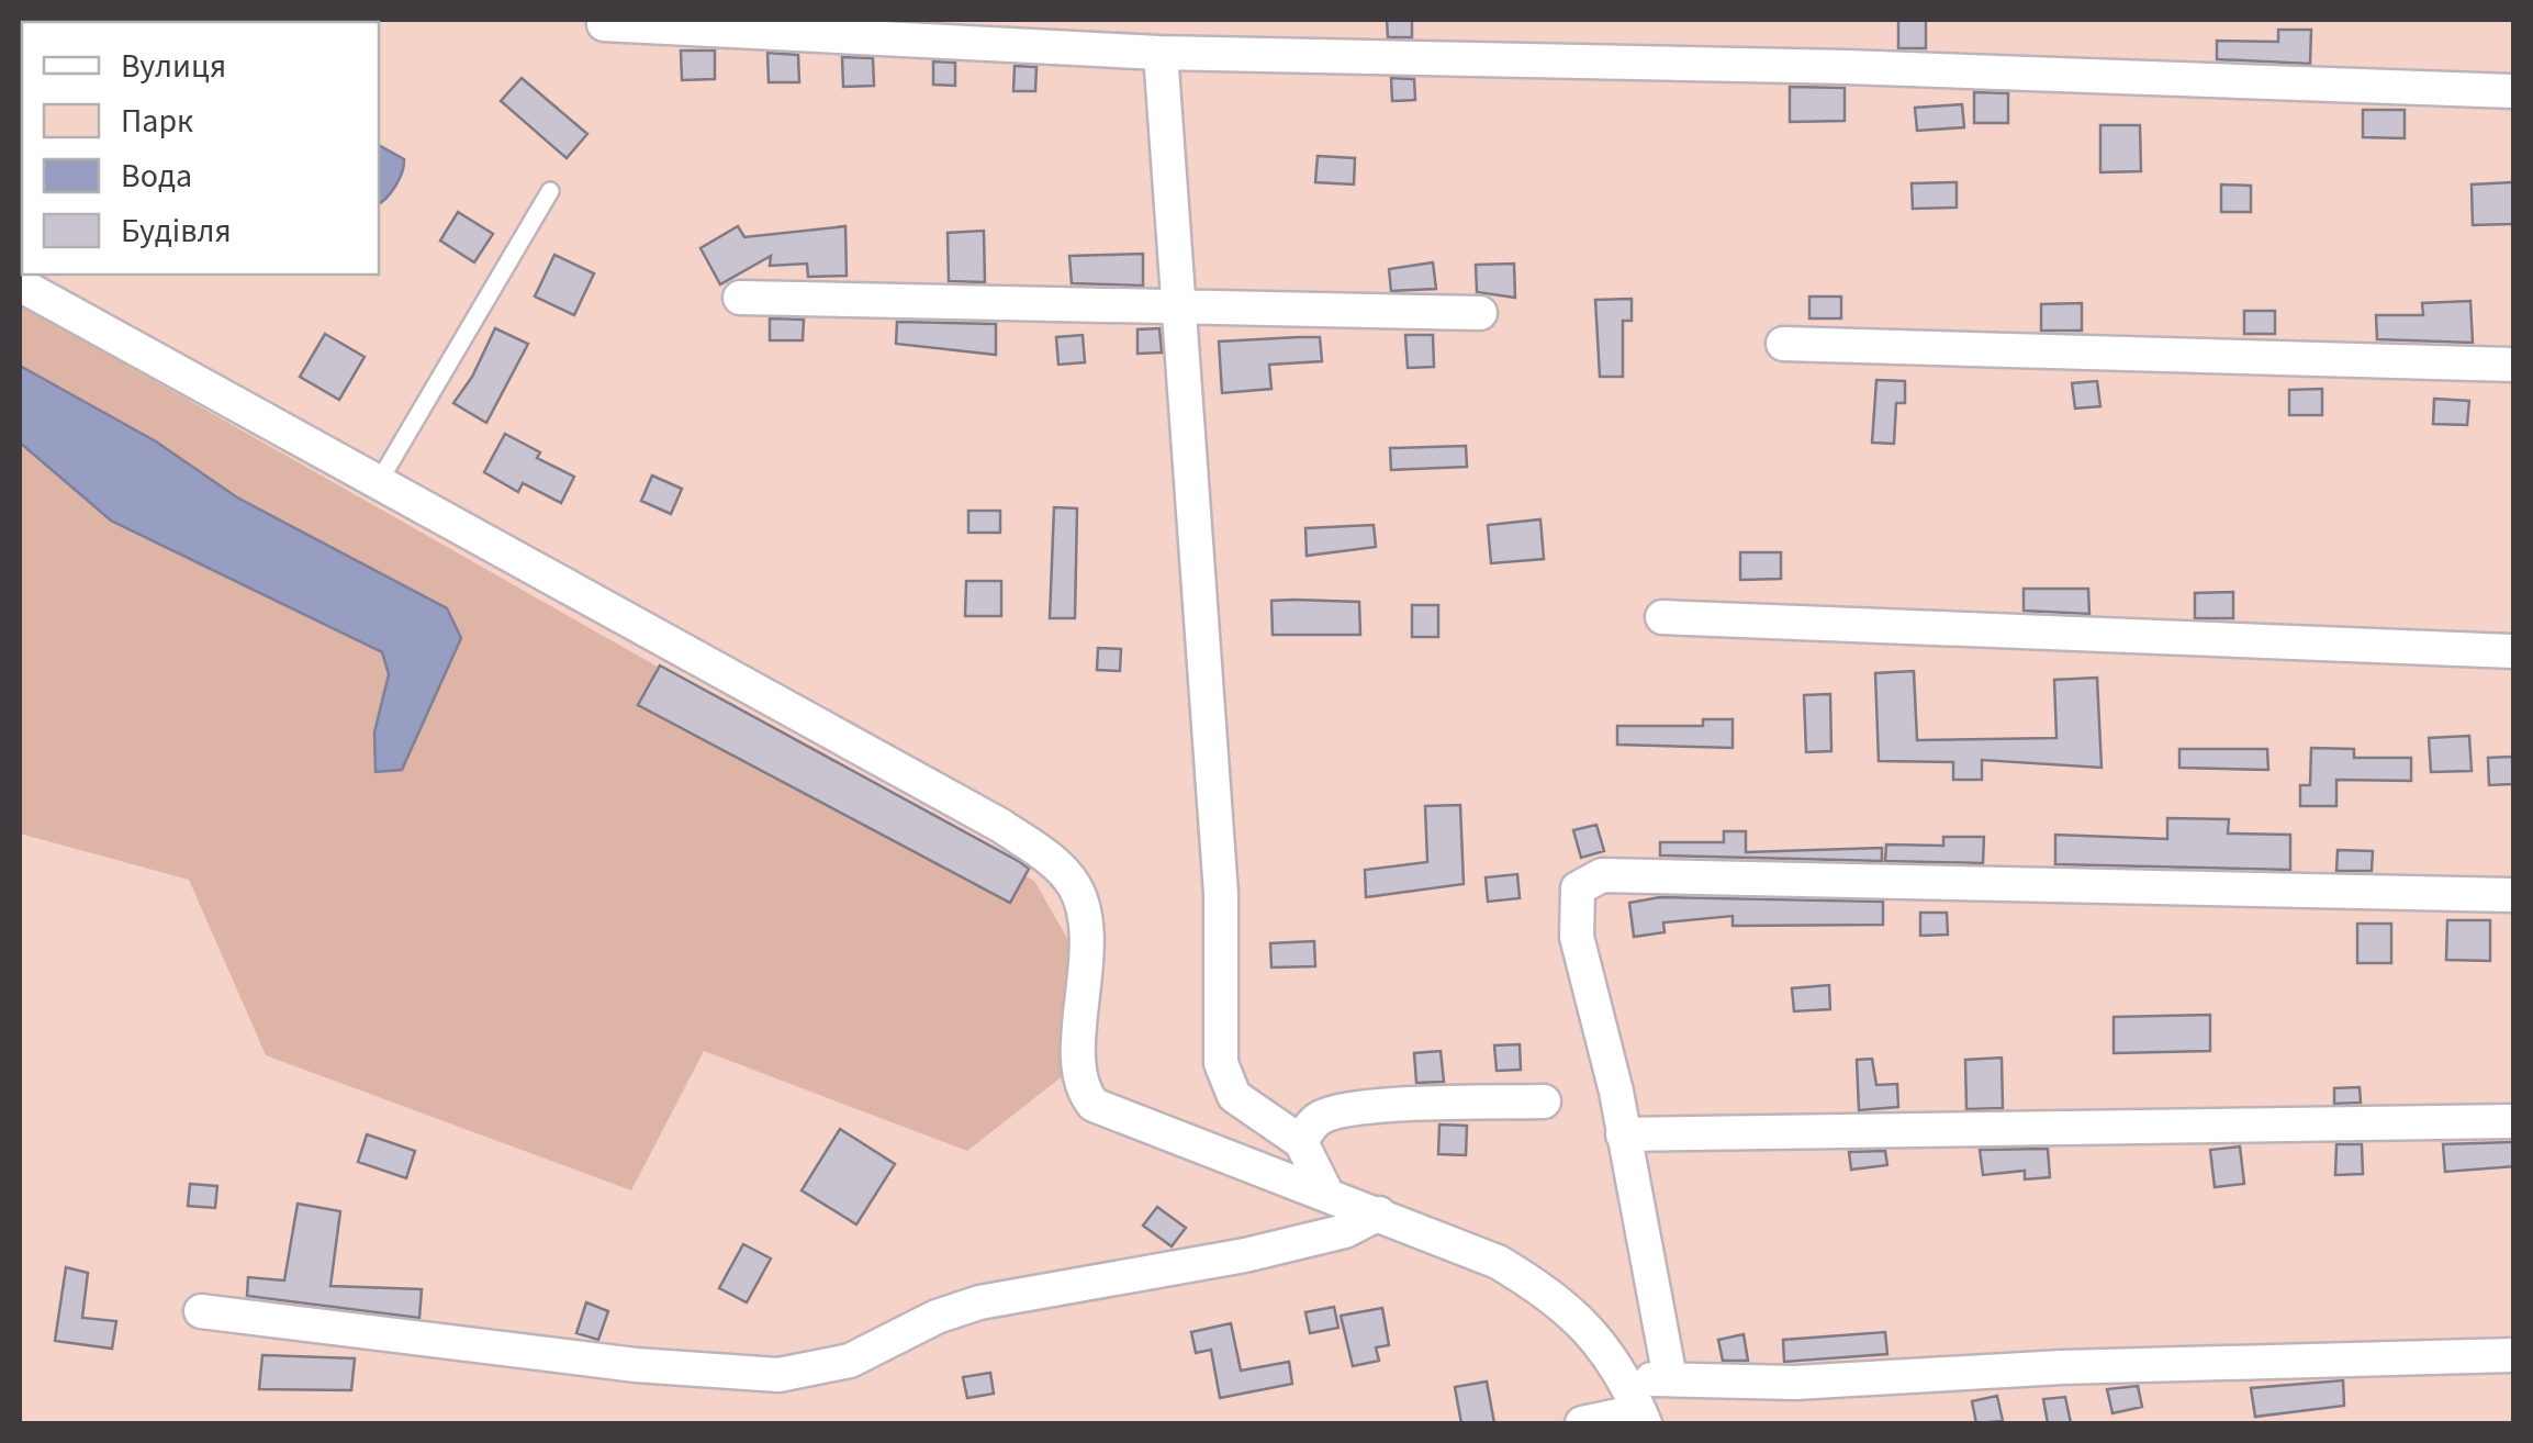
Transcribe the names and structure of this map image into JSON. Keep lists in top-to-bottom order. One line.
{"legend":["Вулиця","Парк","Вода","Будівля"]}
